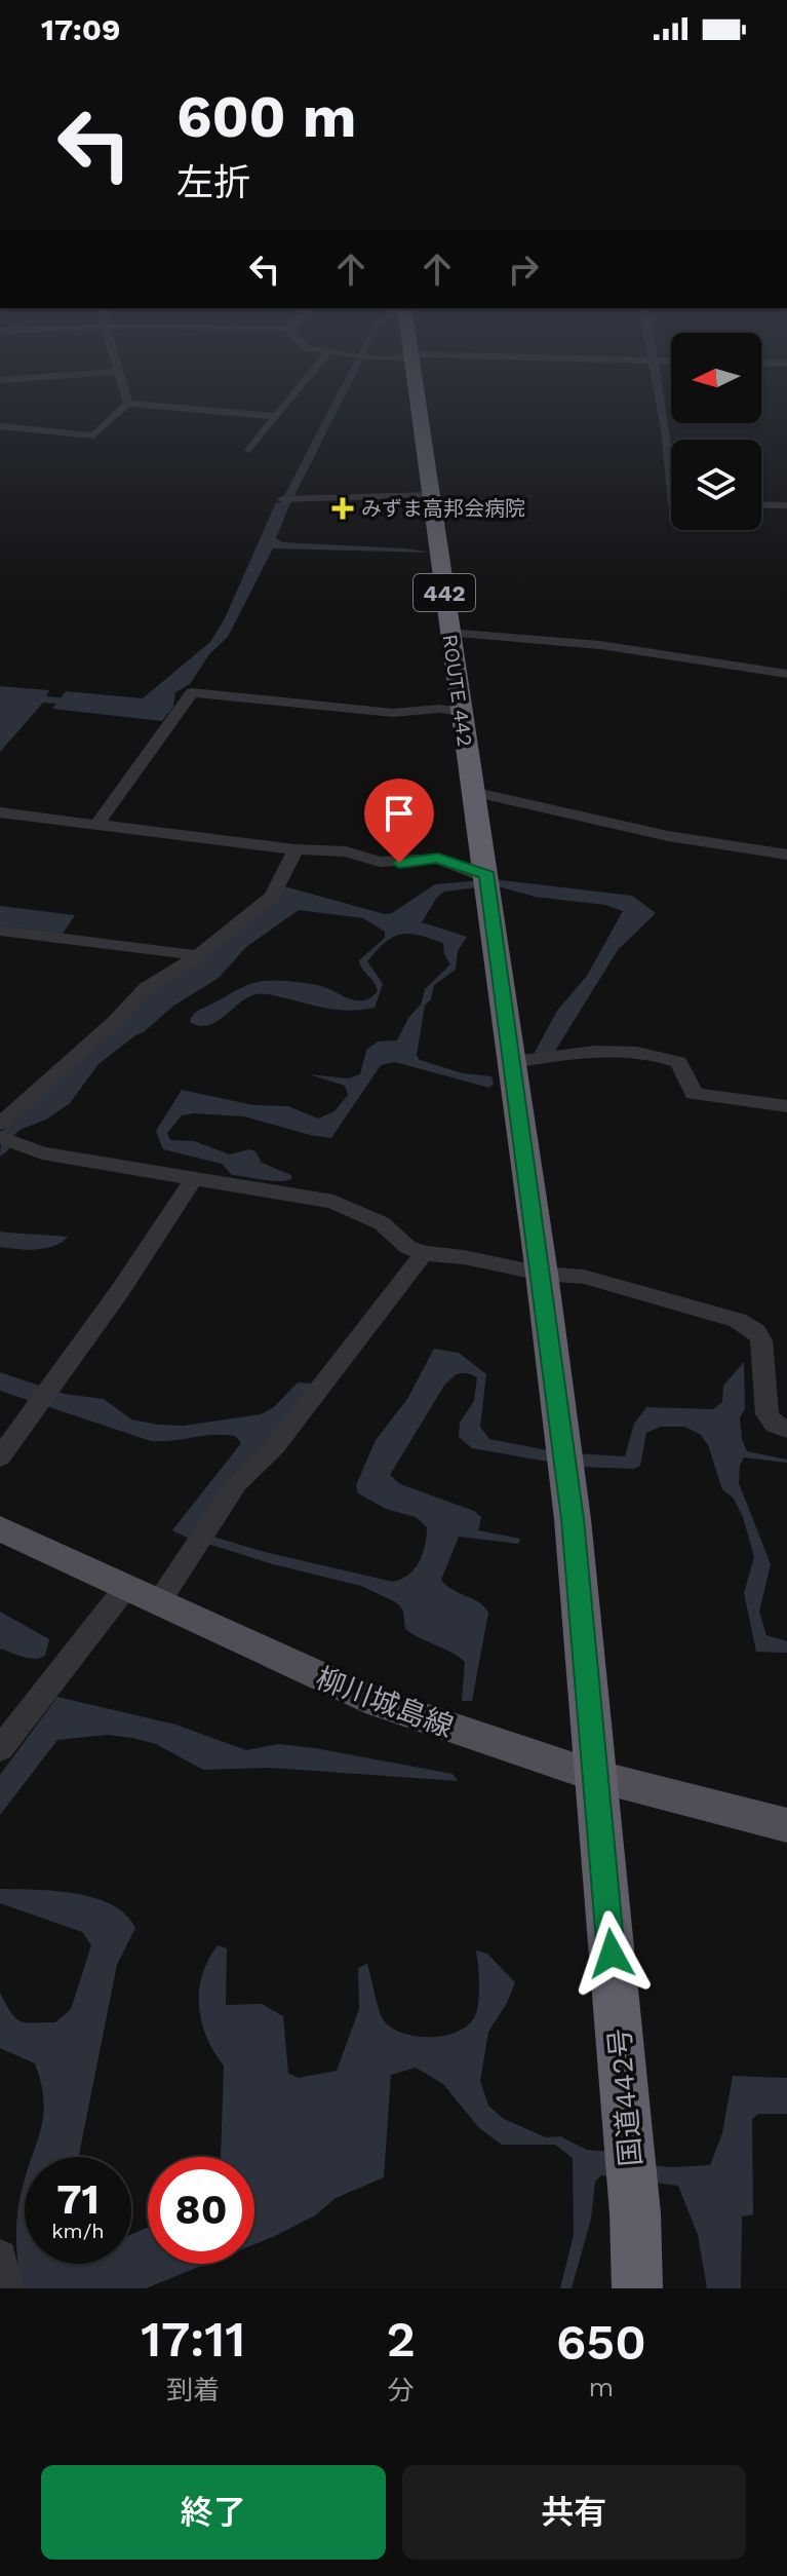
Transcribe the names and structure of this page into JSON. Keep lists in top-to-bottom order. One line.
{"streets":{"highway":["442","ROUTE 442","国道442号"],"main road":["柳川城島線"]},"crossings":[["ROUTE 442","国道442号"],["柳川城島線","国道442号"]],"places":{"health":["みずま高邦会病院"]},"north":"left","page":{"status":"17:09","turn":["600 m","左折"],"speed":"71 km/h","limit":"80","eta":["17:11","到着","2","分","650","m"],"buttons":["終了","共有"]}}
